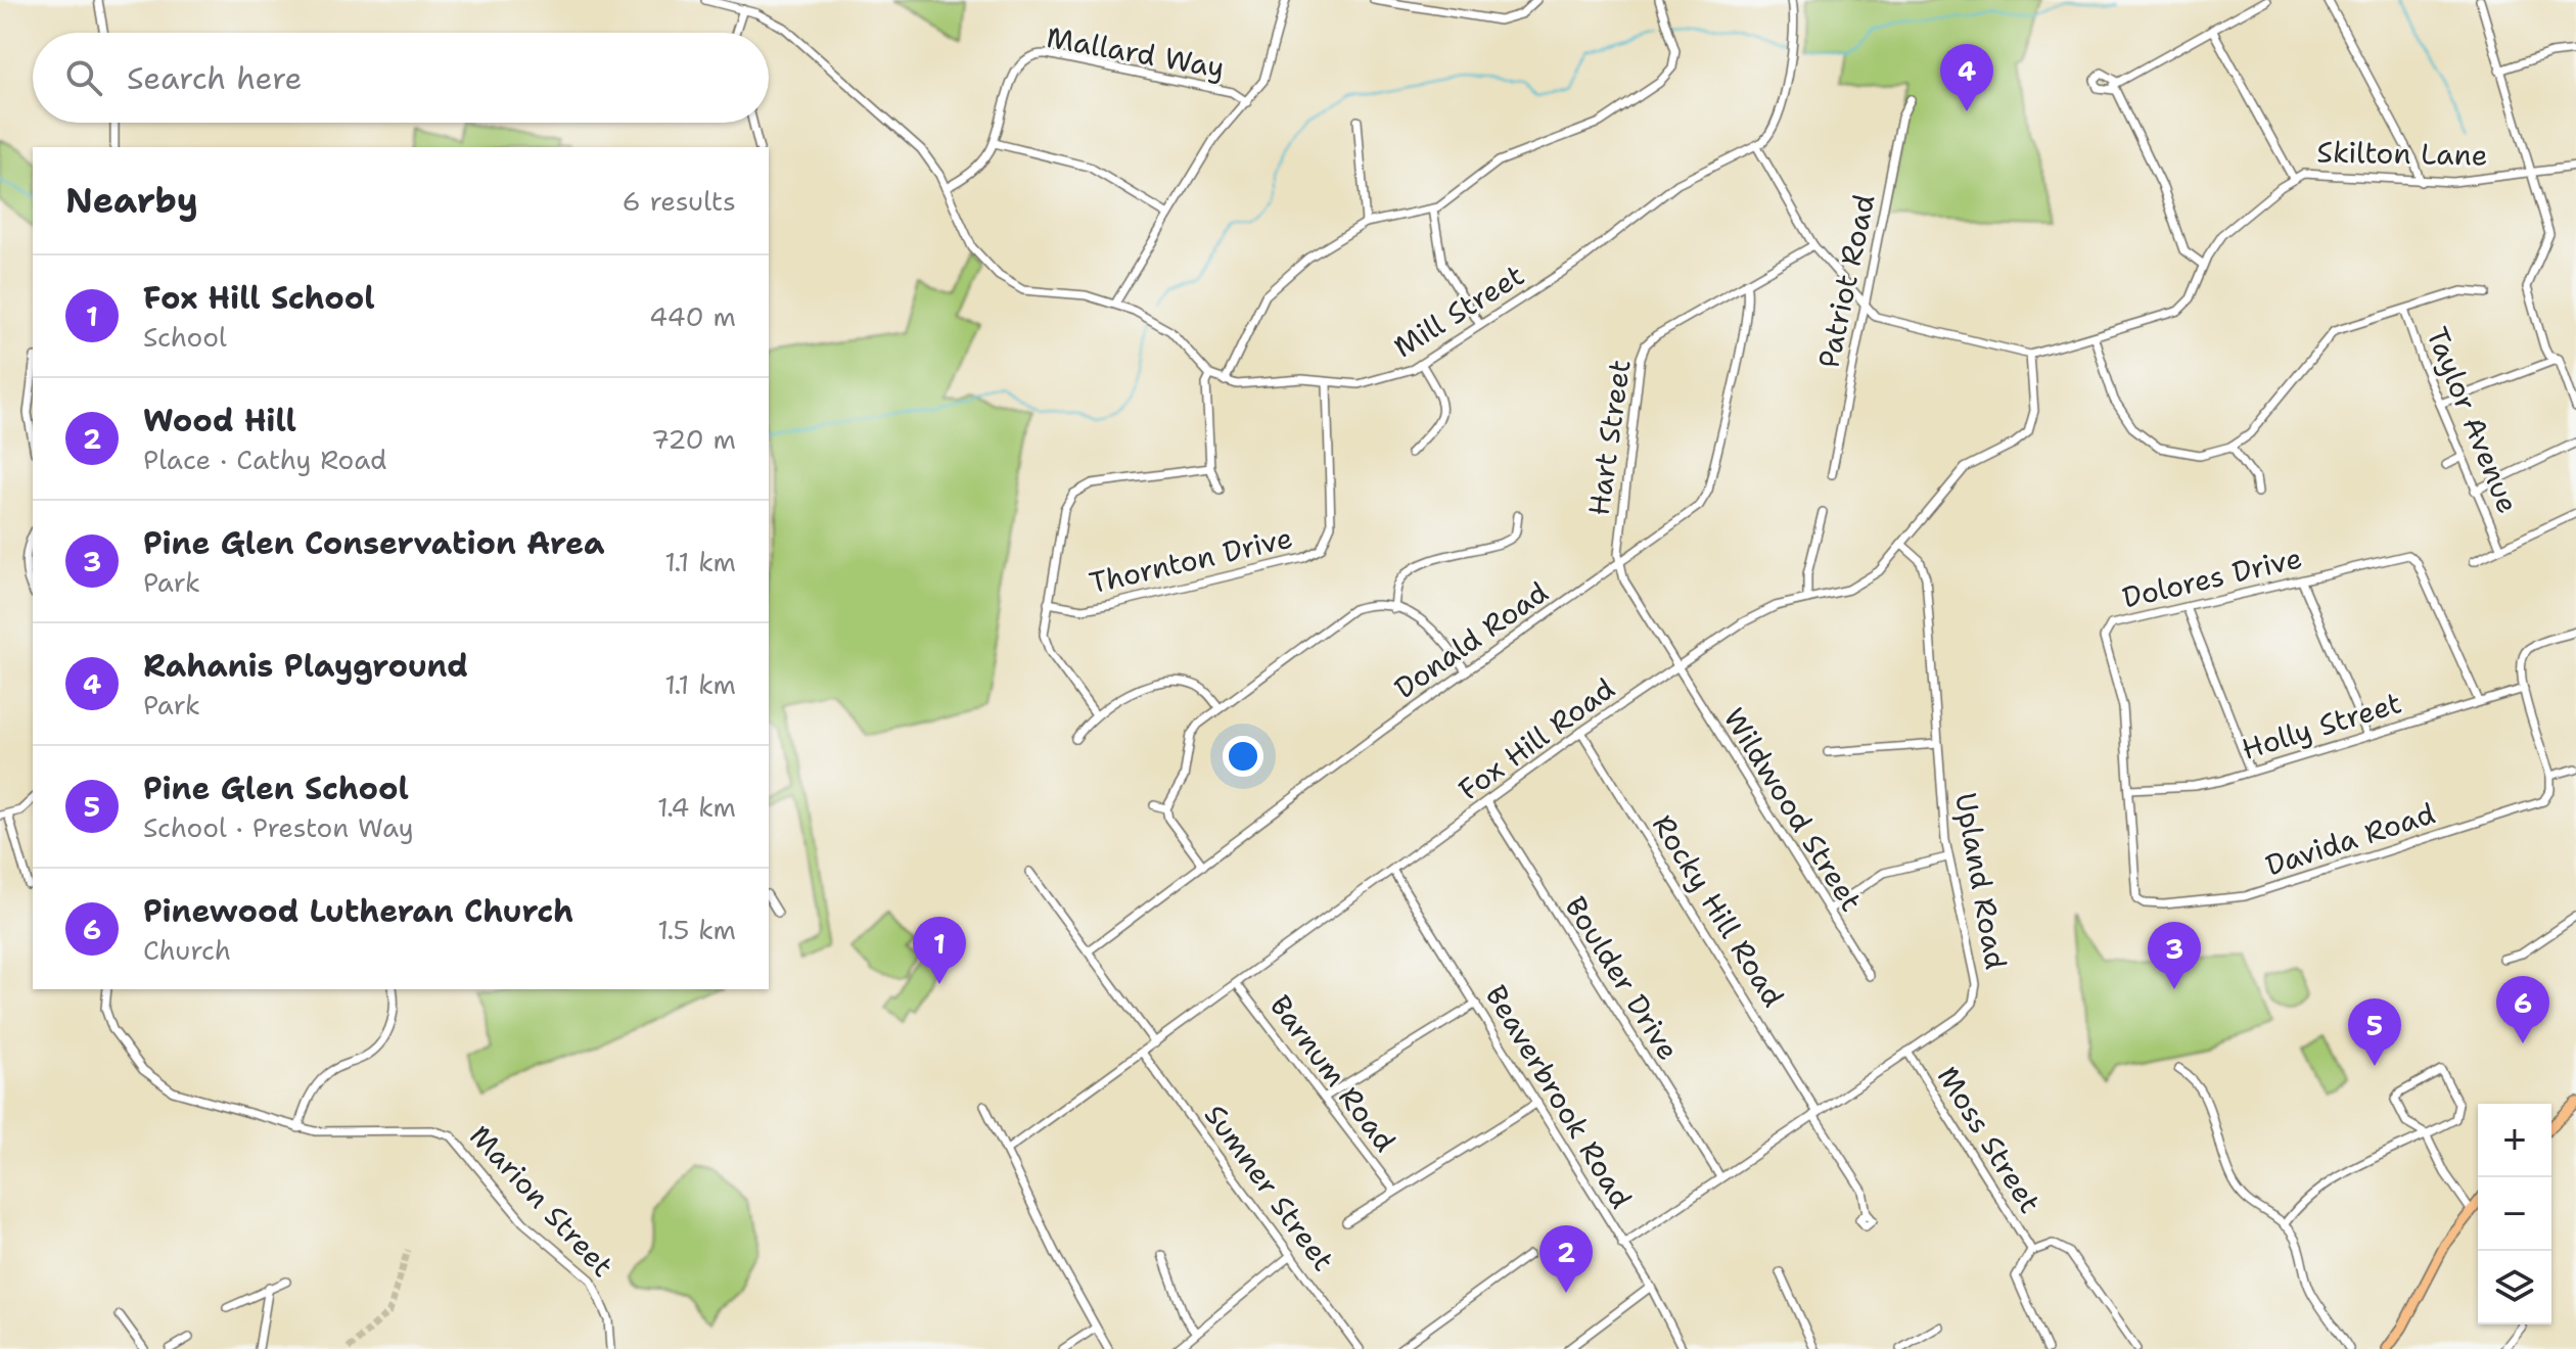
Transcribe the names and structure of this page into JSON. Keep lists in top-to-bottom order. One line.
{"streets":{"street":["Mallard Way","Skilton Lane","Patriot Road","Mill Street","Taylor Avenue","Hart Street","Thornton Drive","Dolores Drive","Donald Road","Holly Street","Fox Hill Road","Wildwood Street","Davida Road","Upland Road","Rocky Hill Road","Boulder Drive","Barnum Road","Beaverbrook Road","Moss Street","Sumner Street","Marion Street"]},"crossings":[["Mallard Way","Mill Street"],["Skilton Lane","Patriot Road"],["Skilton Lane","Mill Street"],["Skilton Lane","Hart Street"],["Skilton Lane","Fox Hill Road"],["Mill Street","Thornton Drive"],["Hart Street","Donald Road"],["Hart Street","Fox Hill Road"],["Hart Street","Wildwood Street"],["Dolores Drive","Holly Street"],["Dolores Drive","Davida Road"],["Fox Hill Road","Wildwood Street"],["Fox Hill Road","Upland Road"],["Fox Hill Road","Rocky Hill Road"],["Fox Hill Road","Boulder Drive"],["Fox Hill Road","Barnum Road"],["Fox Hill Road","Beaverbrook Road"],["Fox Hill Road","Sumner Street"],["Upland Road","Rocky Hill Road"],["Upland Road","Boulder Drive"],["Upland Road","Beaverbrook Road"],["Upland Road","Moss Street"]],"page":{"search":"Search here","pins":["4","1","3","6","5","2"],"heading":["Nearby","6 results"],"list":[{"mark":"1","name":"Fox Hill School","note":"School","value":"440 m"},{"mark":"2","name":"Wood Hill","note":"Place · Cathy Road","value":"720 m"},{"mark":"3","name":"Pine Glen Conservation Area","note":"Park","value":"1.1 km"},{"mark":"4","name":"Rahanis Playground","note":"Park","value":"1.1 km"},{"mark":"5","name":"Pine Glen School","note":"School · Preston Way","value":"1.4 km"},{"mark":"6","name":"Pinewood Lutheran Church","note":"Church","value":"1.5 km"}],"map_buttons":["+","−"]}}
